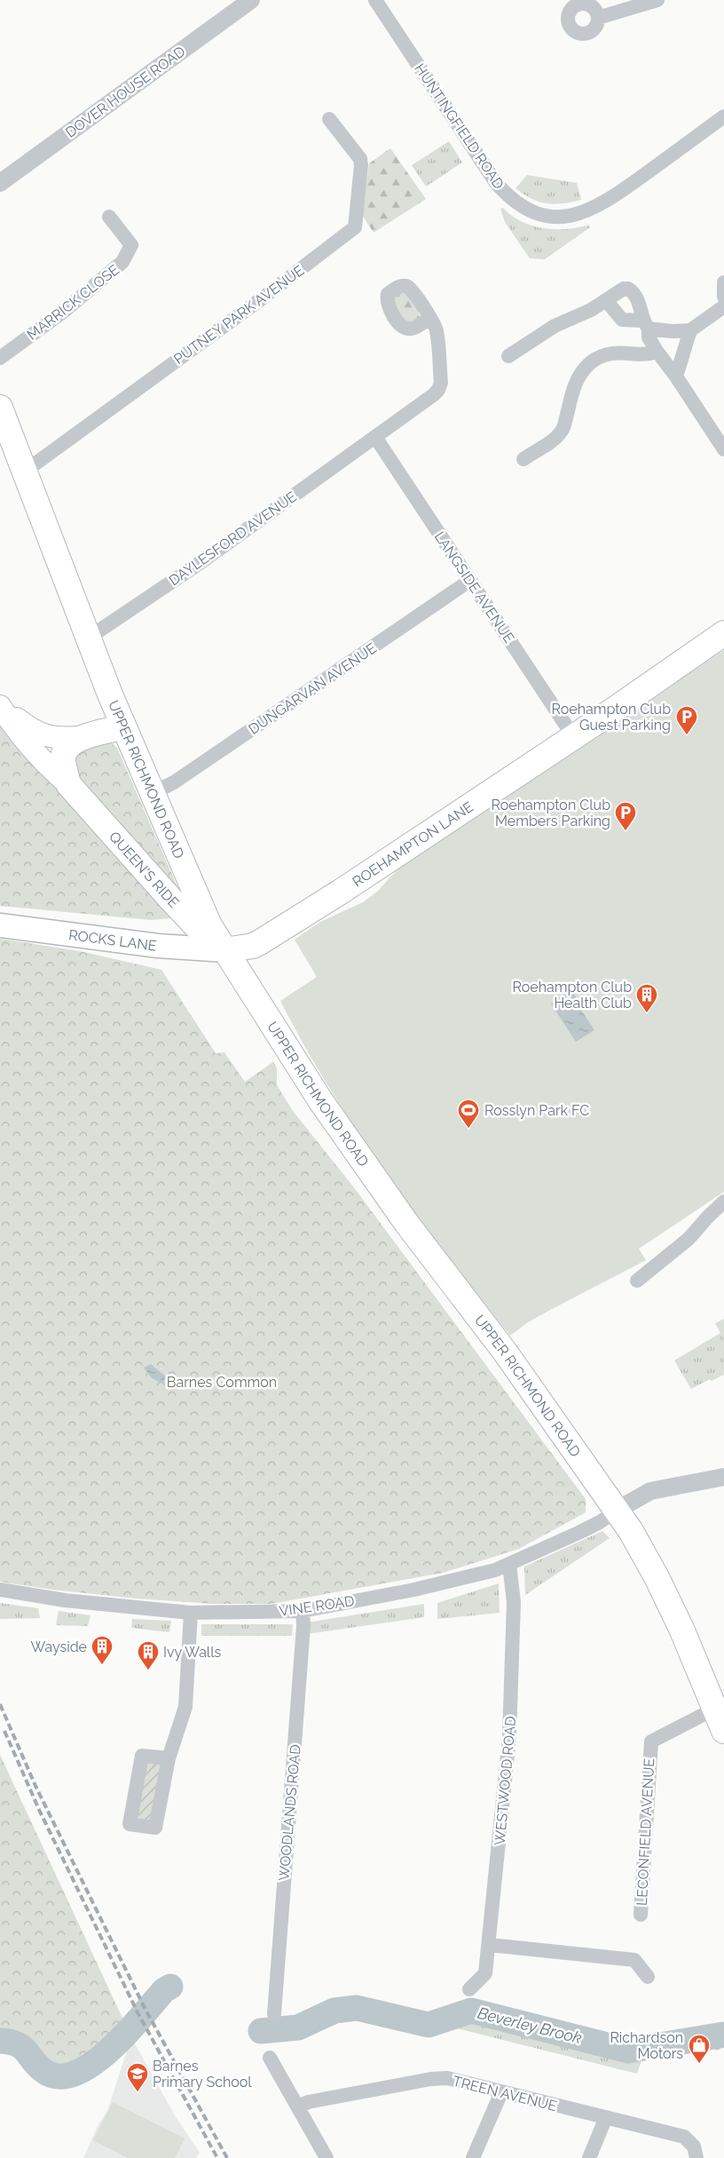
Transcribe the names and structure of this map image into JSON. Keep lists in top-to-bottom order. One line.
{"streets":{"highway":["UPPER RICHMOND ROAD","ROEHAMPTON LANE","QUEEN'S RIDE"],"main road":["ROCKS LANE"],"street":["DOVER HOUSE ROAD","HUNTINGFIELD ROAD","MARRICK CLOSE","PUTNEY PARK AVENUE","DAYLESFORD AVENUE","LANGSIDE AVENUE","DUNGARVAN AVENUE","VINE ROAD","WESTWOOD ROAD","WOODLANDS ROAD","LECONFIELD AVENUE","TREEN AVENUE"]},"crossings":[["PUTNEY PARK AVENUE","UPPER RICHMOND ROAD"],["DAYLESFORD AVENUE","LANGSIDE AVENUE"],["DAYLESFORD AVENUE","UPPER RICHMOND ROAD"],["LANGSIDE AVENUE","DUNGARVAN AVENUE"],["LANGSIDE AVENUE","ROEHAMPTON LANE"],["DUNGARVAN AVENUE","UPPER RICHMOND ROAD"],["UPPER RICHMOND ROAD","ROEHAMPTON LANE"],["UPPER RICHMOND ROAD","QUEEN'S RIDE"],["UPPER RICHMOND ROAD","ROCKS LANE"],["UPPER RICHMOND ROAD","VINE ROAD"],["UPPER RICHMOND ROAD","LECONFIELD AVENUE"],["ROEHAMPTON LANE","QUEEN'S RIDE"],["ROEHAMPTON LANE","ROCKS LANE"],["QUEEN'S RIDE","ROCKS LANE"],["VINE ROAD","WESTWOOD ROAD"],["VINE ROAD","WOODLANDS ROAD"]],"water":["Beverley Brook"],"parks":["Barnes Common"],"places":{"parking":["Roehampton Club Guest Parking","Roehampton Club Members Parking"],"building":["Roehampton Club Health Club","Wayside","Ivy Walls"],"sports":["Rosslyn Park FC"],"shop":["Richardson Motors"],"school or university":["Barnes Primary School"]}}
